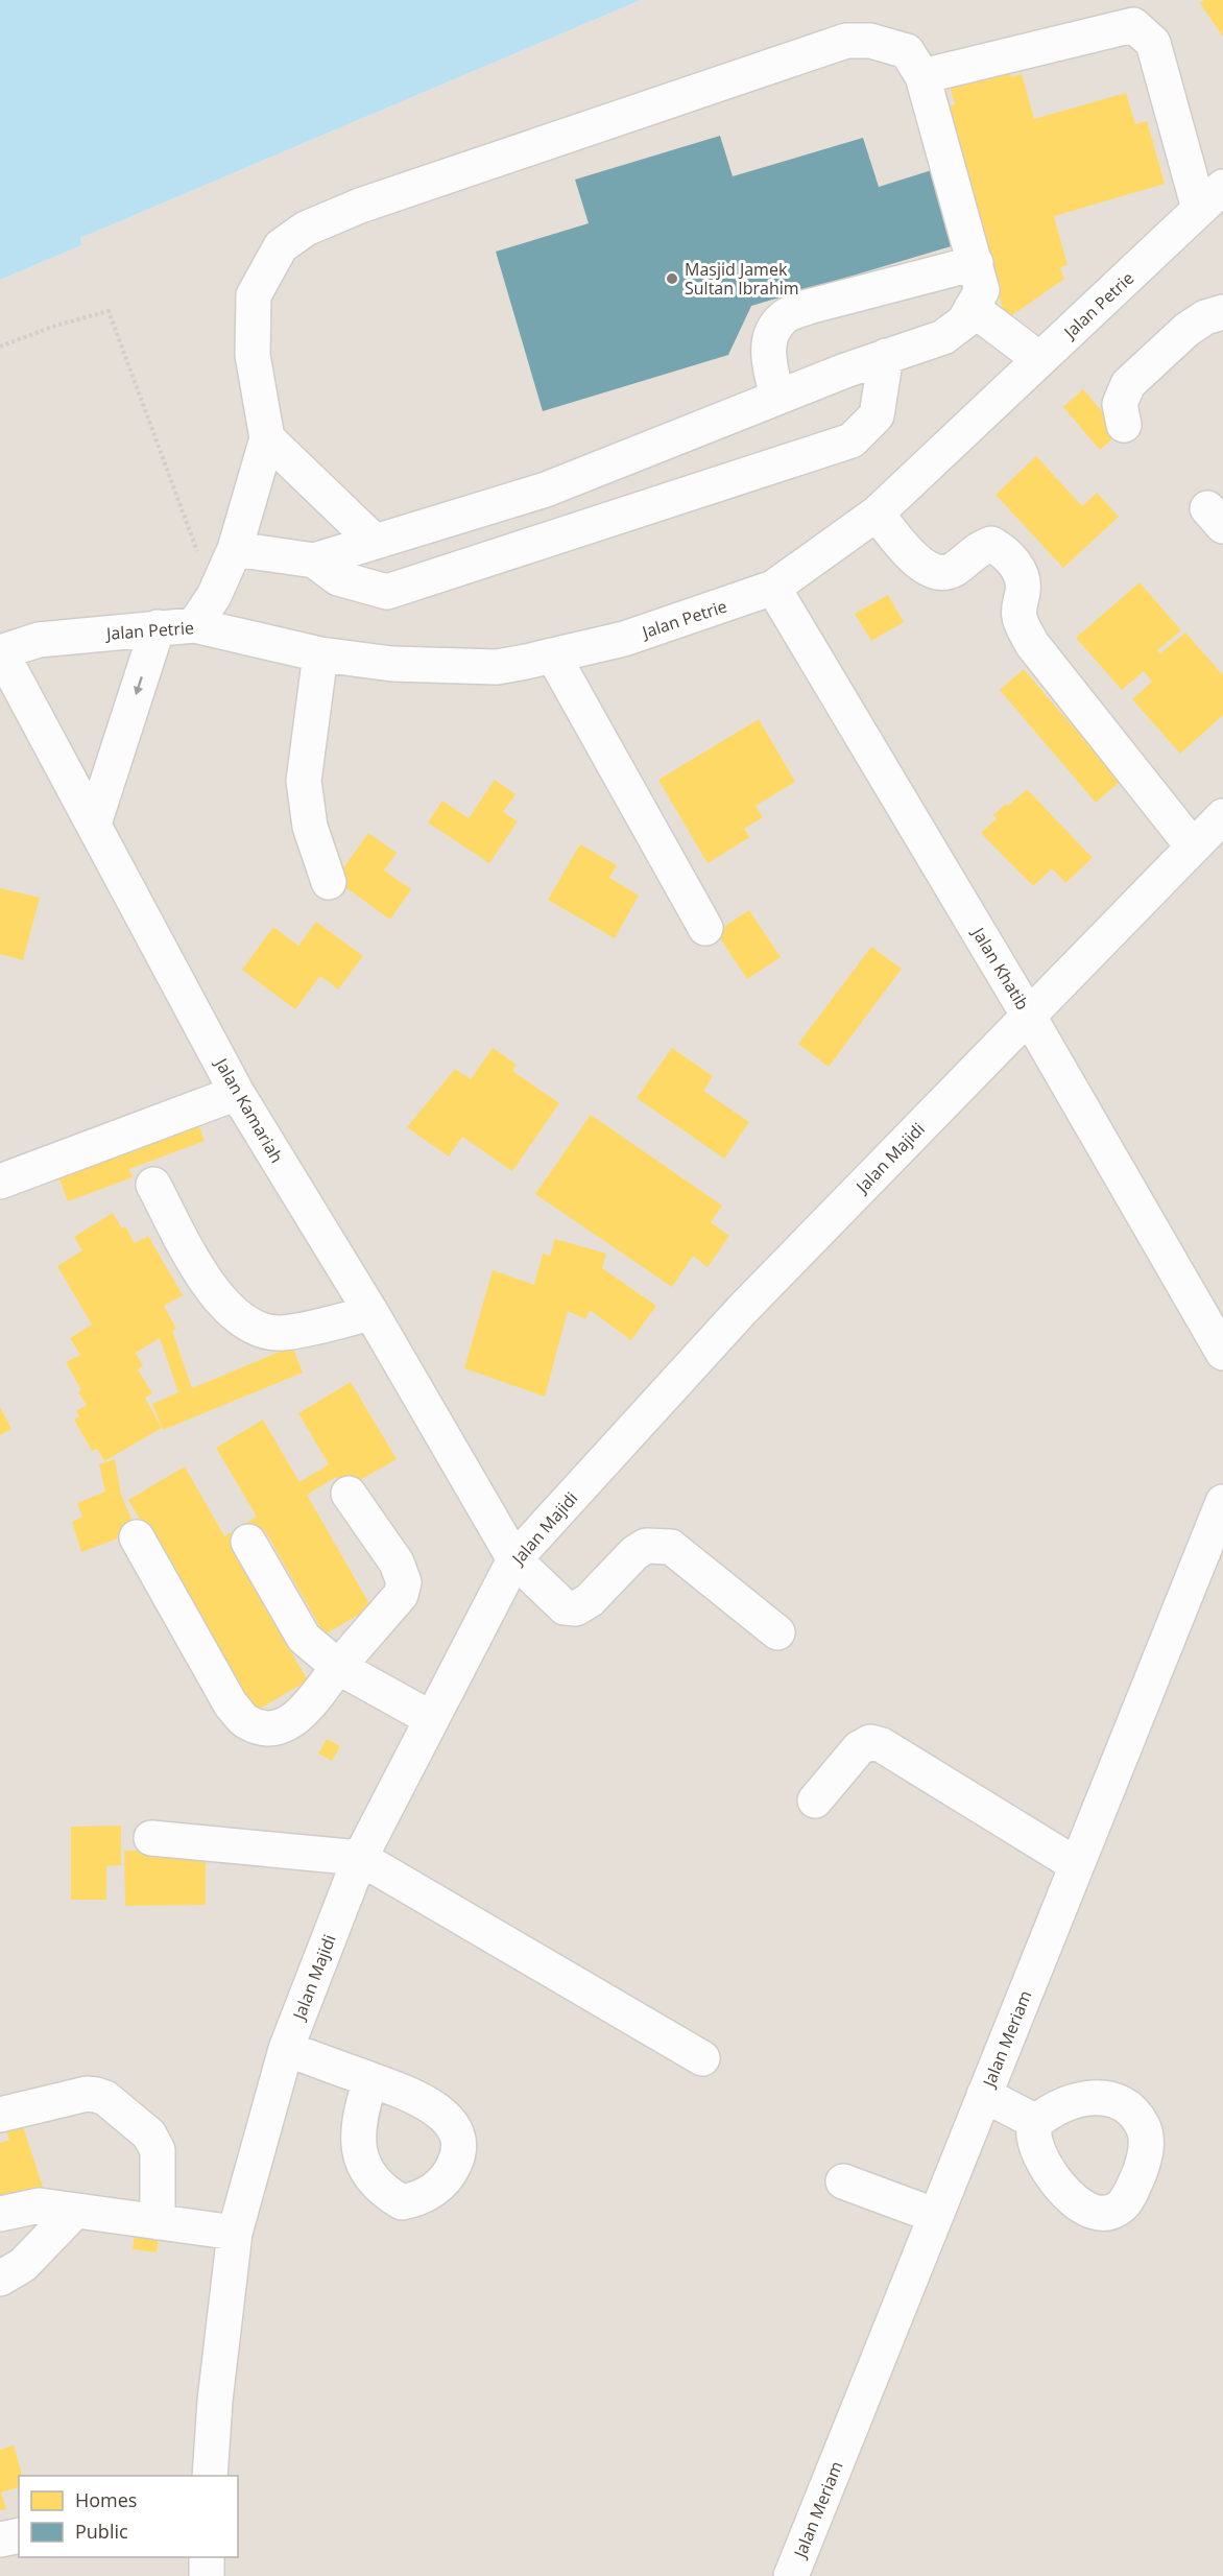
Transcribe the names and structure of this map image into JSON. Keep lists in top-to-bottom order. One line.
{"streets":{"street":["Jalan Petrie","Jalan Khatib","Jalan Kamariah","Jalan Majidi","Jalan Meriam"]},"crossings":[["Jalan Petrie","Jalan Khatib"],["Jalan Petrie","Jalan Kamariah"],["Jalan Khatib","Jalan Majidi"],["Jalan Kamariah","Jalan Majidi"]],"places":["Masjid Jamek Sultan Ibrahim"],"legend":["Homes","Public"]}
